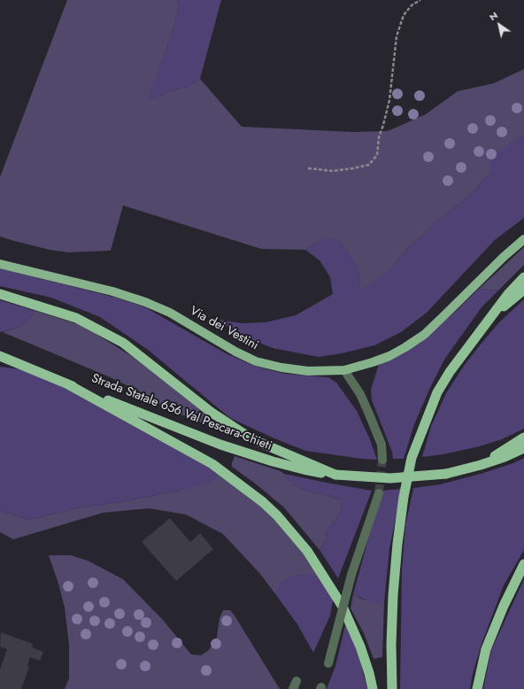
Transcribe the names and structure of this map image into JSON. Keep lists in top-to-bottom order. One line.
{"streets":{"highway":["Strada Statale 656 Val Pescara-Chieti"],"main road":["Via dei Vestini"]},"north":"top left"}
